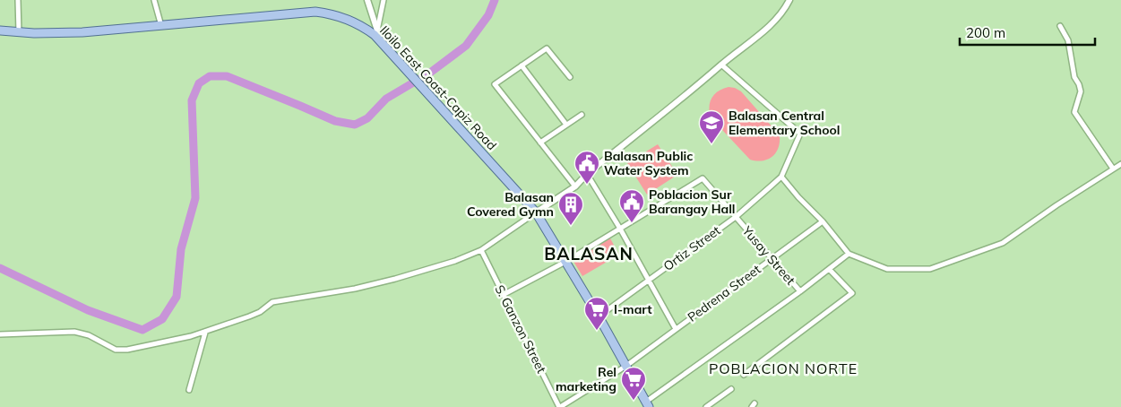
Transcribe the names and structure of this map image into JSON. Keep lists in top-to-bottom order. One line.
{"streets":{"main road":["Iloilo East Coast-Capiz Road"],"street":["Ortiz Street","Yusay Street","Pedrena Street","S. Ganzon Street"]},"crossings":[["Iloilo East Coast-Capiz Road","Ortiz Street"],["Iloilo East Coast-Capiz Road","Pedrena Street"],["Ortiz Street","Yusay Street"],["Yusay Street","Pedrena Street"],["Pedrena Street","S. Ganzon Street"]],"districts":["BALASAN","POBLACION NORTE"],"places":{"school or university":["Balasan Central Elementary School"],"public building":["Balasan Public Water System","Poblacion Sur Barangay Hall"],"building":["Balasan Covered Gymn"],"supermarket":["I-mart","Rel marketing"]},"scale_bar":"200 m"}
